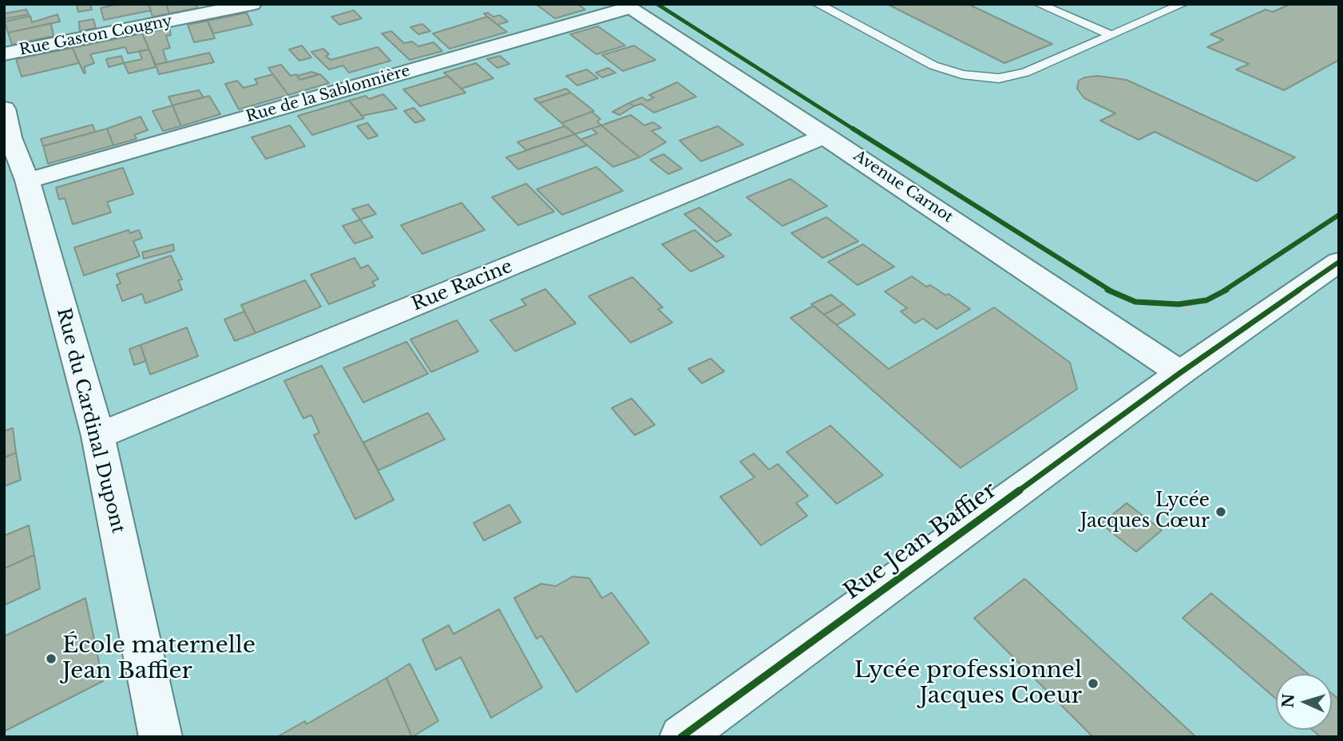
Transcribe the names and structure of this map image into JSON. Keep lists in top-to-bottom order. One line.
{"streets":{"street":["Rue Gaston Cougny","Rue de la Sablonnière","Avenue Carnot","Rue Racine","Rue du Cardinal Dupont","Rue Jean Baffier"]},"crossings":[["Rue de la Sablonnière","Avenue Carnot"],["Rue de la Sablonnière","Rue du Cardinal Dupont"],["Avenue Carnot","Rue Racine"],["Avenue Carnot","Rue Jean Baffier"],["Rue Racine","Rue du Cardinal Dupont"]],"places":["Lycée Jacques Cœur","École maternelle Jean Baffier","Lycée professionnel Jacques Coeur"],"north":"left"}
